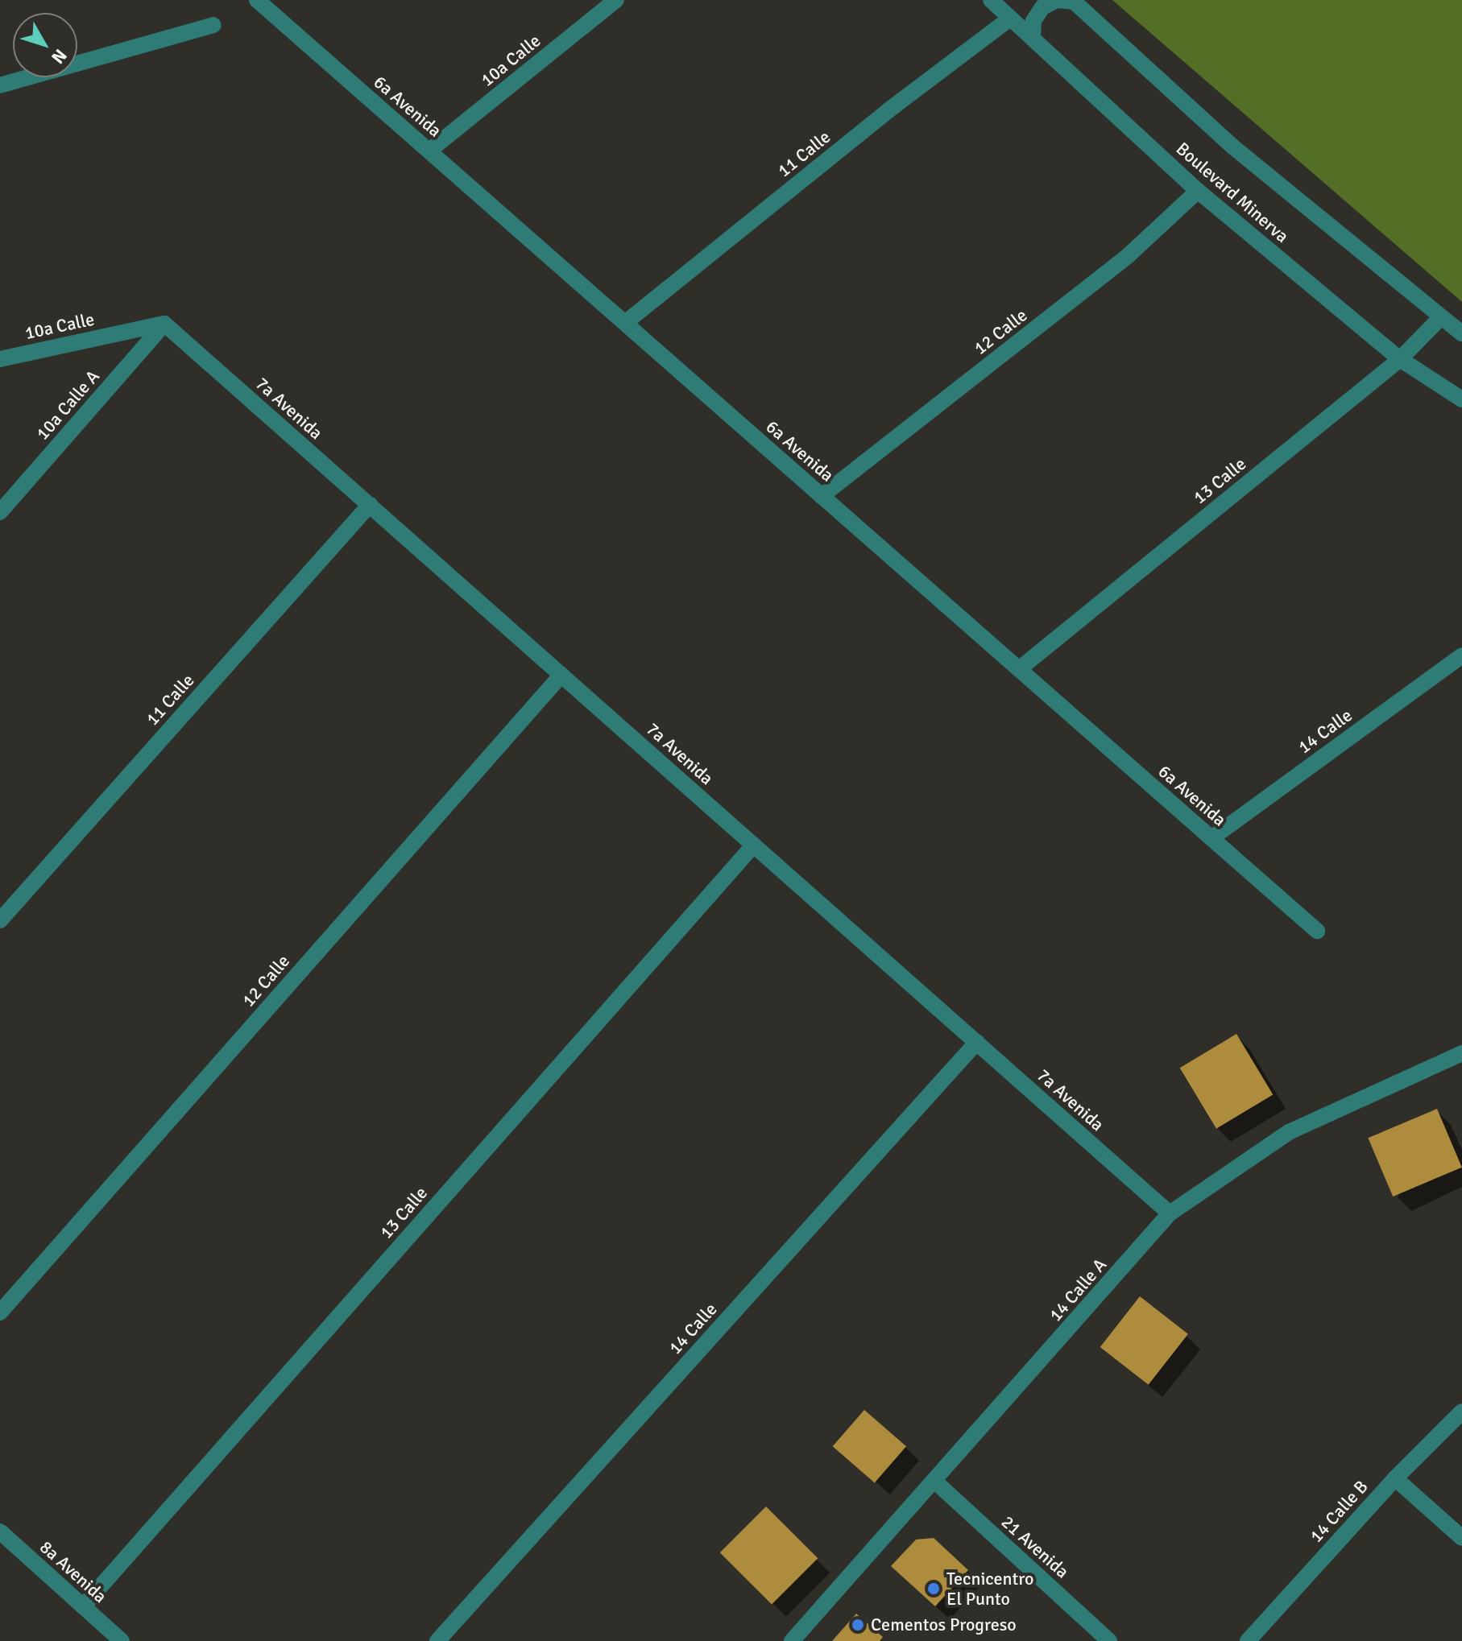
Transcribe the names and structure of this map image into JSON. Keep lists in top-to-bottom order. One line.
{"streets":{"street":["10a Calle","6a Avenida","11 Calle","Boulevard Minerva","12 Calle","10a Calle A","7a Avenida","13 Calle","14 Calle","14 Calle A","14 Calle B","21 Avenida","8a Avenida"]},"crossings":[["10a Calle","6a Avenida"],["10a Calle","10a Calle A"],["10a Calle","7a Avenida"],["6a Avenida","11 Calle"],["6a Avenida","12 Calle"],["6a Avenida","13 Calle"],["6a Avenida","14 Calle"],["11 Calle","Boulevard Minerva"],["11 Calle","7a Avenida"],["Boulevard Minerva","12 Calle"],["Boulevard Minerva","13 Calle"],["12 Calle","7a Avenida"],["10a Calle A","7a Avenida"],["7a Avenida","13 Calle"],["7a Avenida","14 Calle"],["7a Avenida","14 Calle A"],["13 Calle","8a Avenida"],["14 Calle A","21 Avenida"]],"places":["Tecnicentro El Punto","Cementos Progreso"],"north":"bottom right"}
